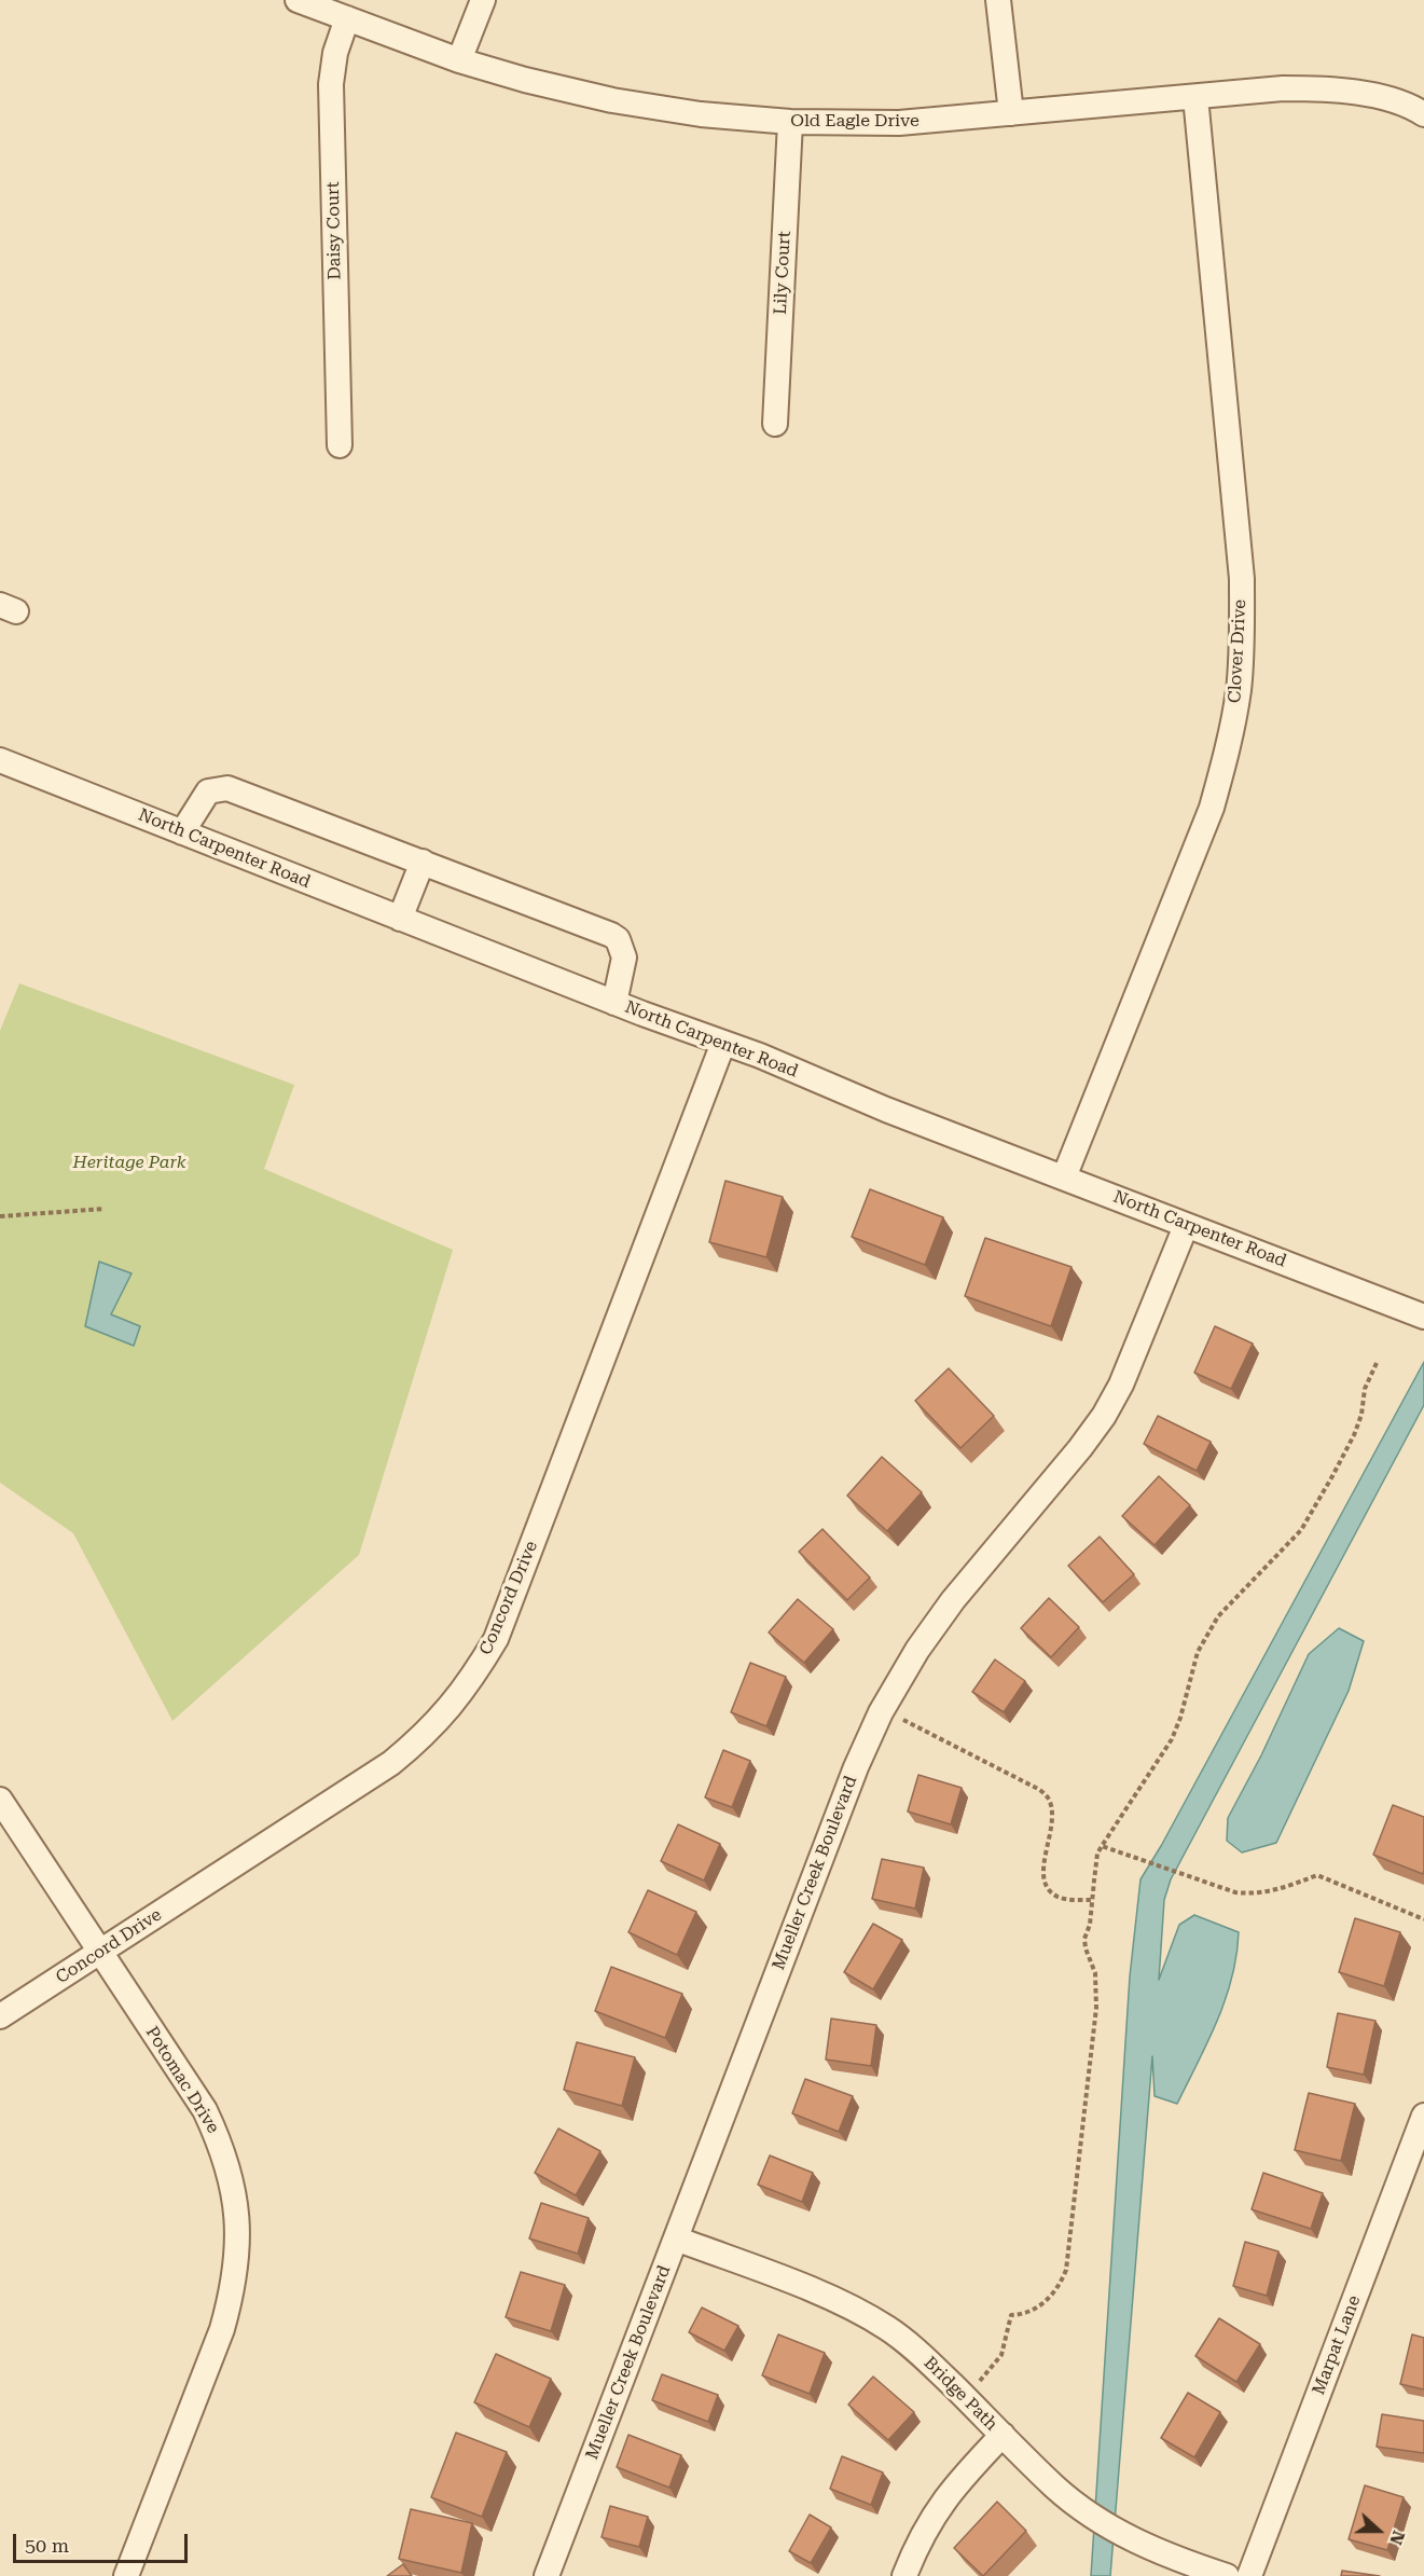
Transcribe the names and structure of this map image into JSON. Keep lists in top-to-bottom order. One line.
{"streets":{"street":["Old Eagle Drive","Daisy Court","Lily Court","Clover Drive","North Carpenter Road","Concord Drive","Mueller Creek Boulevard","Potomac Drive","Marpat Lane","Bridge Path"]},"crossings":[["Old Eagle Drive","Daisy Court"],["Old Eagle Drive","Lily Court"],["Old Eagle Drive","Clover Drive"],["Clover Drive","North Carpenter Road"],["North Carpenter Road","Concord Drive"],["North Carpenter Road","Mueller Creek Boulevard"],["Concord Drive","Potomac Drive"],["Mueller Creek Boulevard","Bridge Path"]],"parks":["Heritage Park"],"scale_bar":"50 m","north":"right"}
